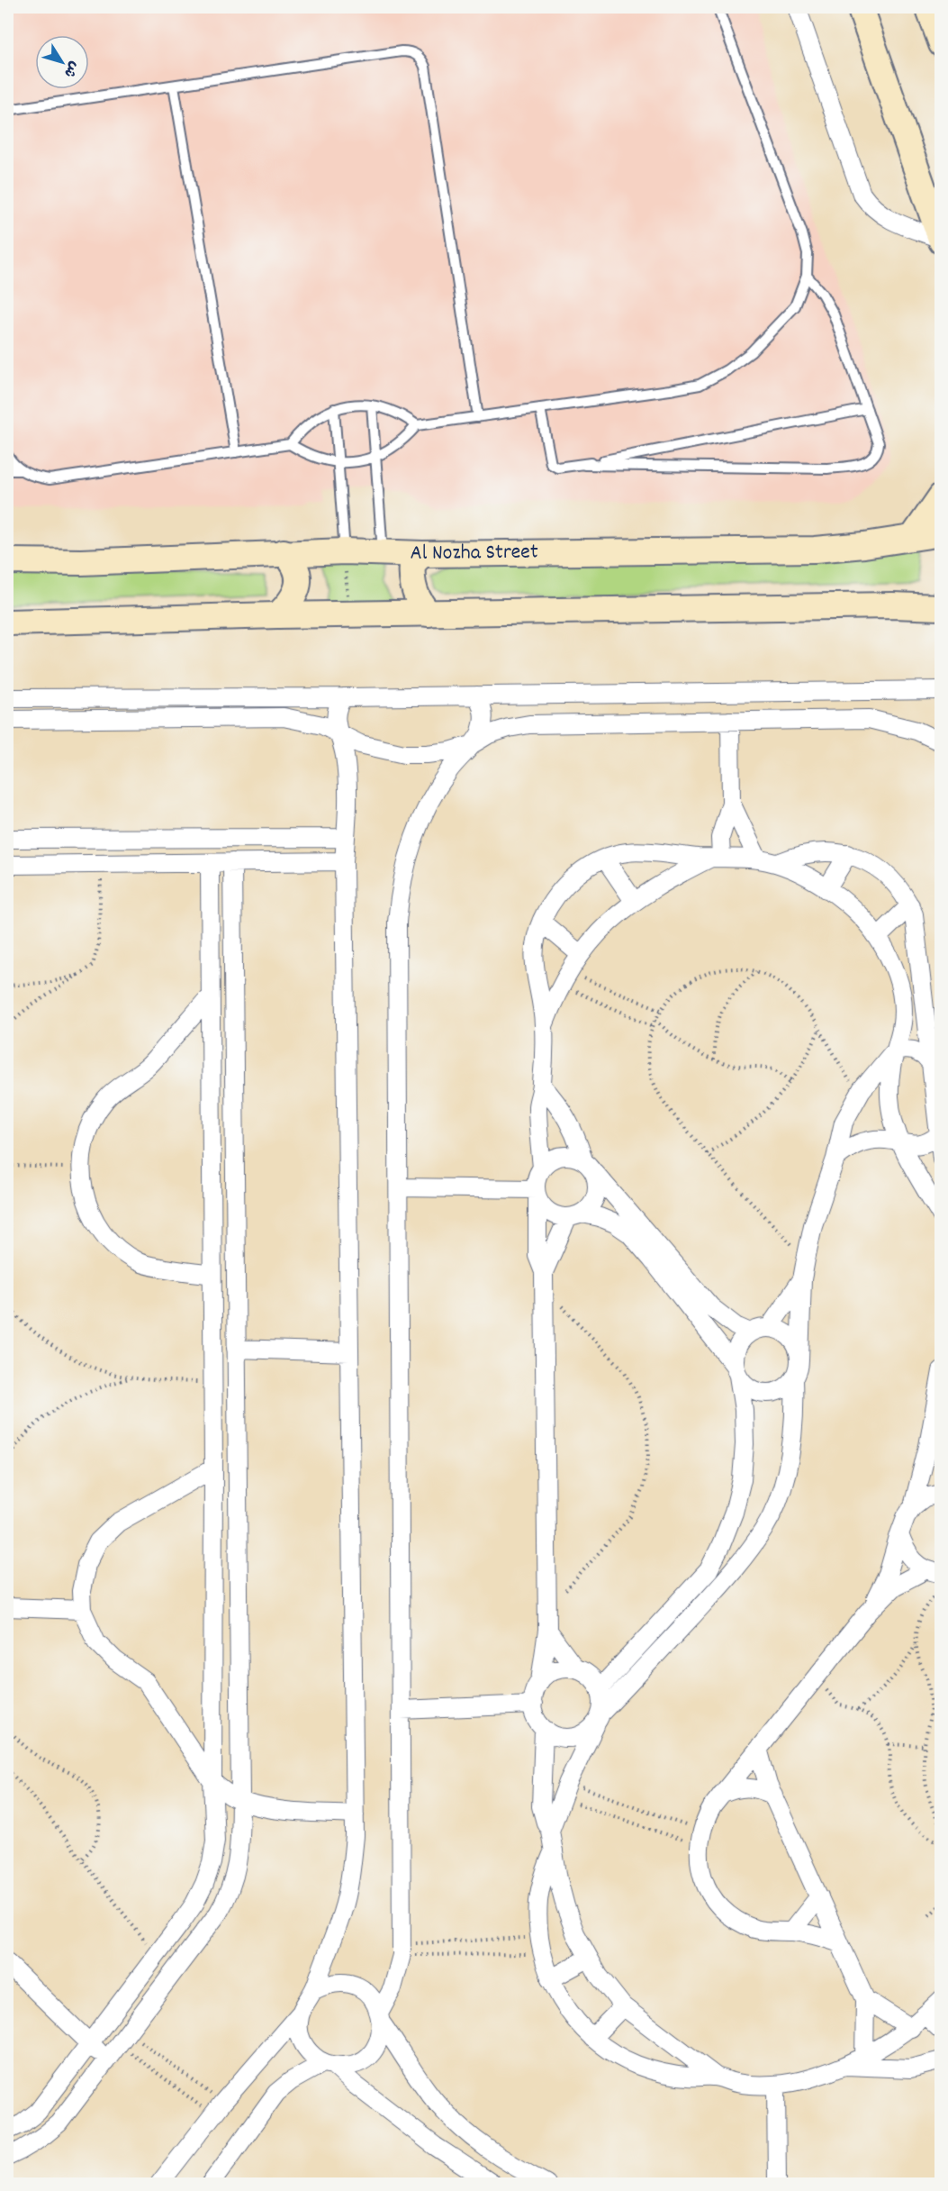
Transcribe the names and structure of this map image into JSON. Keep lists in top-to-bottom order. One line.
{"streets":{"main road":["Al Nozha Street"]},"north":"bottom right"}
